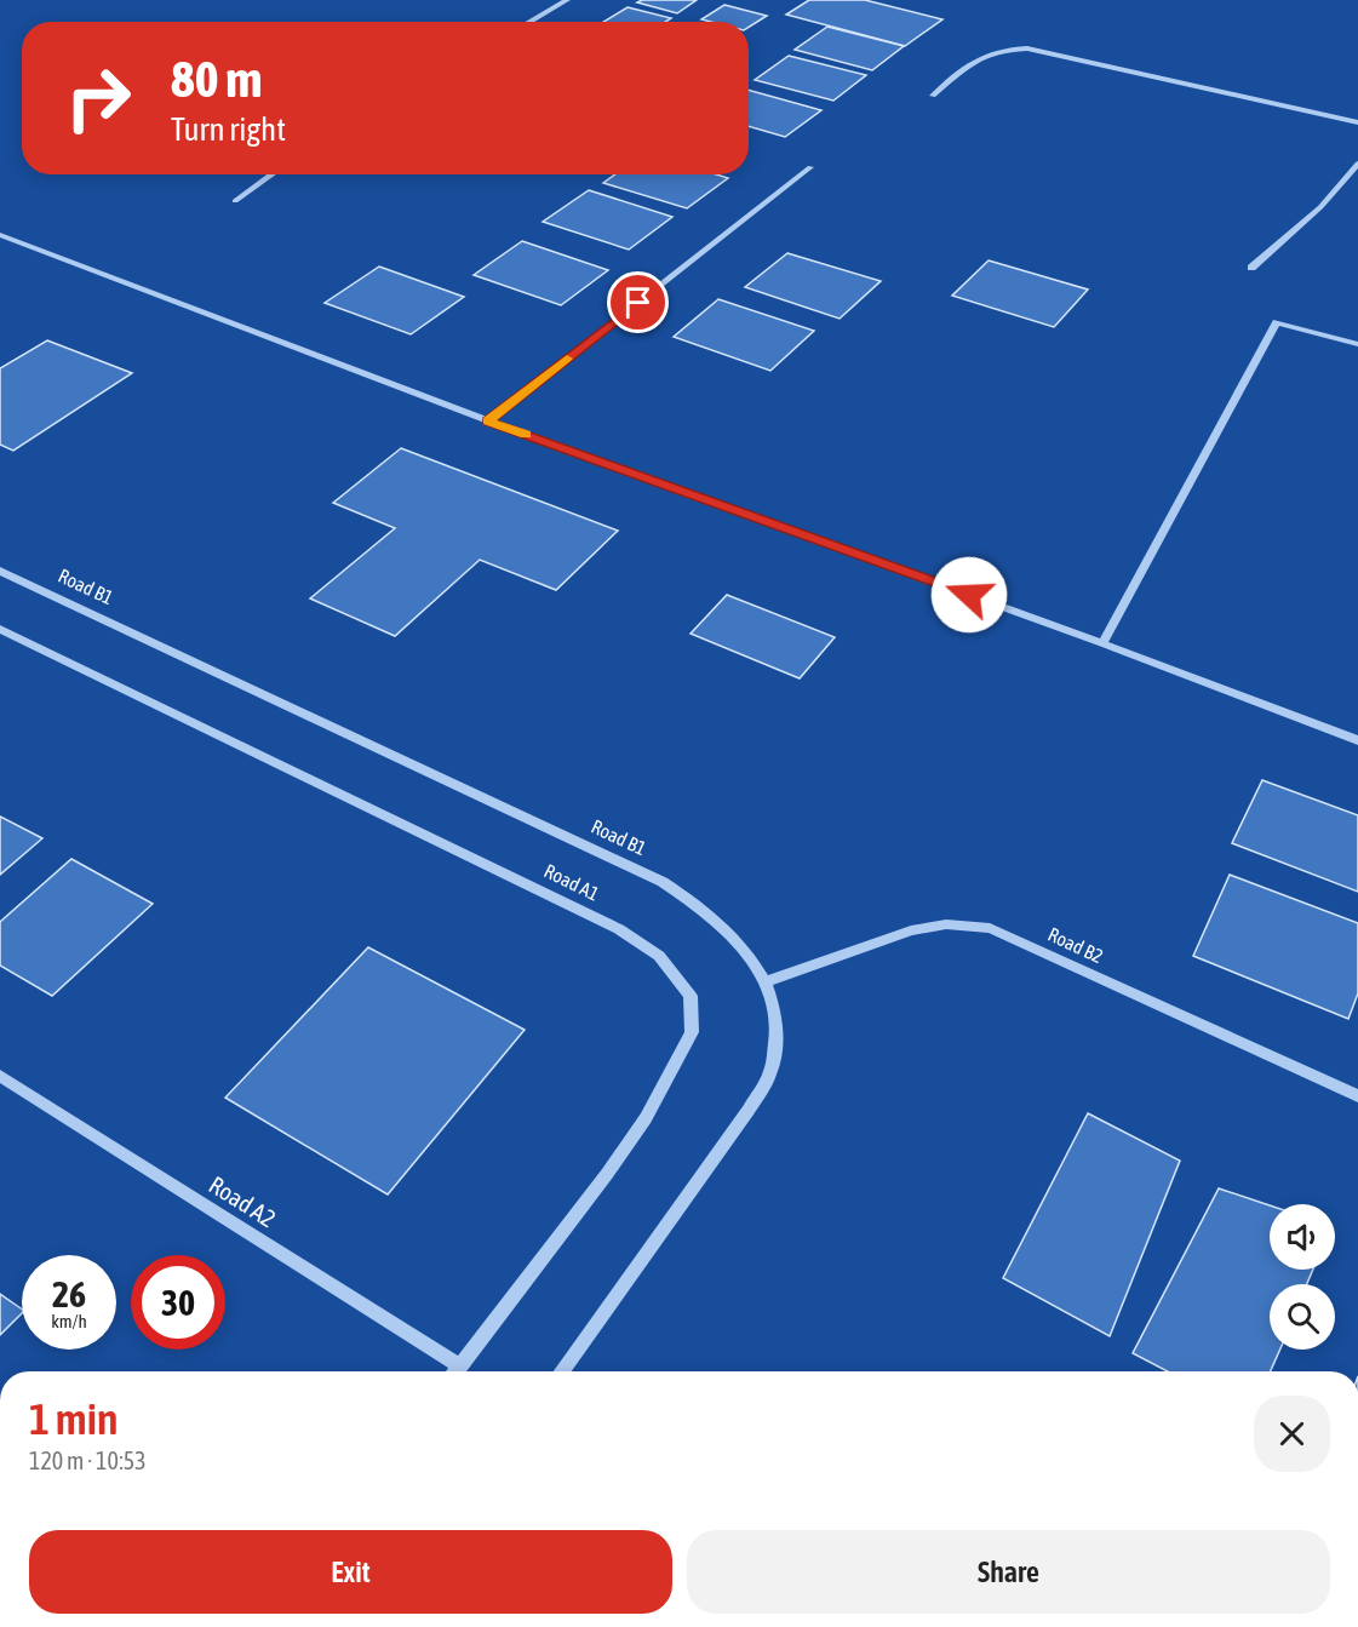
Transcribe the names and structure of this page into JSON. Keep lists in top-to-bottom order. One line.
{"streets":{"street":["Road B1","Road A1","Road B2","Road A2"]},"crossings":[["Road B1","Road B2"],["Road A1","Road A2"]],"page":{"turn":["80 m","Turn right"],"speed":"26 km/h","limit":"30","heading":["1 min","120 m · 10:53"],"buttons":["Exit","Share"]}}
